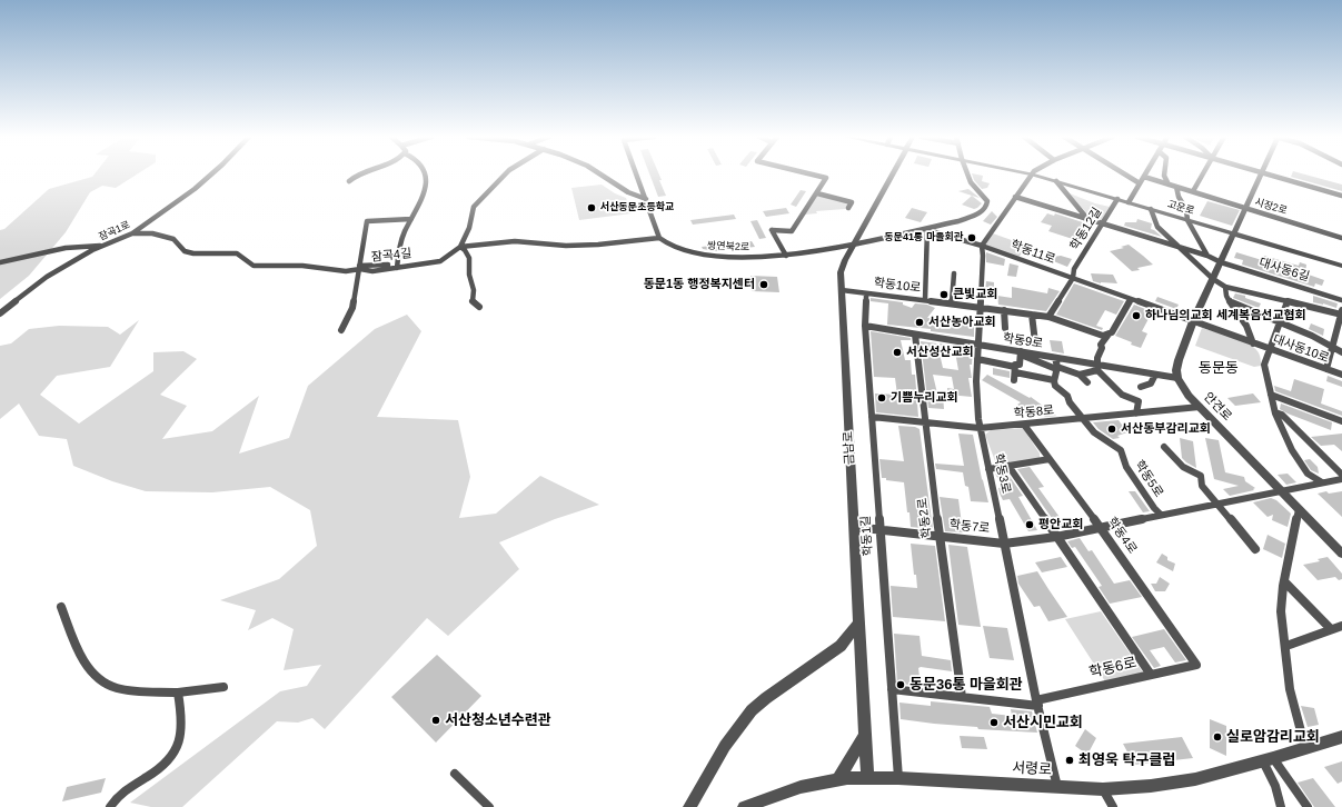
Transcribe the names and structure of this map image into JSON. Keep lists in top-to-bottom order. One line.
{"streets":{"street":["시장2로","고운로","학동12길","잠곡1로","쌍연북2로","학동11로","잠곡4길","대사동6길","학동10로","학동9로","대사동10로","안견로","학동8로","금남로","학동3로","학동5로","학동2로","학동7로","학동1길","학동4로","학동6로","서령로"]},"crossings":[["고운로","학동12길"],["학동12길","학동11로"],["학동12길","대사동6길"],["학동12길","학동10로"],["잠곡1로","잠곡4길"],["쌍연북2로","학동11로"],["쌍연북2로","금남로"],["학동11로","대사동10로"],["학동11로","금남로"],["학동11로","학동3로"],["학동10로","금남로"],["학동10로","학동3로"],["학동10로","학동1길"],["학동9로","안견로"],["학동9로","학동3로"],["학동9로","학동2로"],["학동9로","학동1길"],["안견로","학동8로"],["안견로","학동7로"],["학동8로","학동3로"],["학동8로","학동5로"],["학동8로","학동2로"],["학동8로","학동1길"],["학동8로","학동4로"],["금남로","학동7로"],["금남로","서령로"],["학동3로","학동7로"],["학동3로","학동6로"],["학동3로","서령로"],["학동5로","학동7로"],["학동2로","학동7로"],["학동2로","학동6로"],["학동7로","학동1길"],["학동7로","학동4로"],["학동1길","학동6로"],["학동1길","서령로"],["학동4로","학동6로"]],"districts":["동문동"],"places":["서산동문초등학교","동문41통 마을회관","동문1동 행정복지센터","큰빛교회","하나님의교회 세계복음선교협회","서산농아교회","서산성산교회","기쁨누리교회","서산동부감리교회","평안교회","동문36통 마을회관","서산청소년수련관","서산시민교회","실로암감리교회","최영욱 탁구클럽"]}
